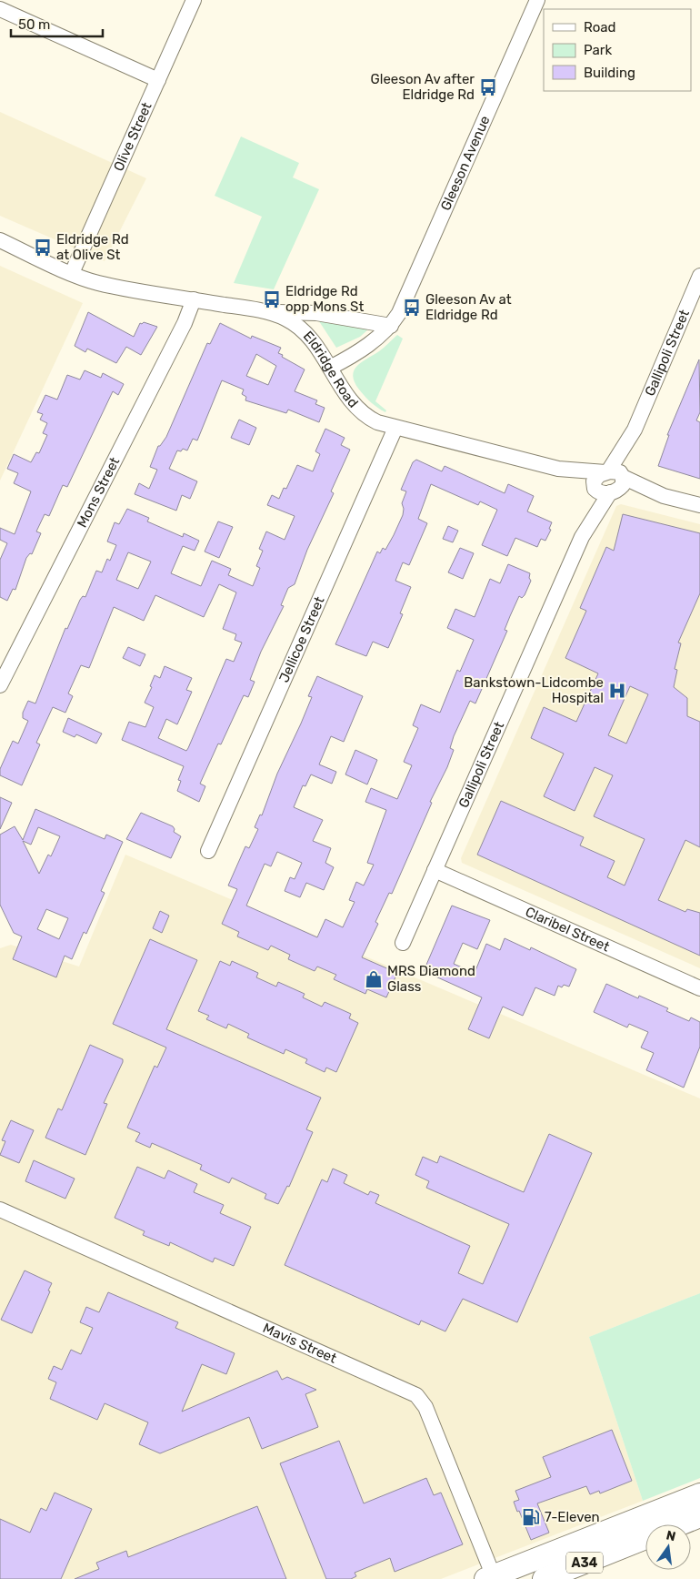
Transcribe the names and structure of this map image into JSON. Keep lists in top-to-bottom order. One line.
{"streets":{"highway":["A34"],"street":["Olive Street","Gleeson Avenue","Gallipoli Street","Eldridge Road","Mons Street","Jellicoe Street","Claribel Street","Mavis Street"]},"crossings":[["Olive Street","Eldridge Road"],["Gleeson Avenue","Eldridge Road"],["Gallipoli Street","Eldridge Road"],["Gallipoli Street","Claribel Street"],["Eldridge Road","Mons Street"],["Eldridge Road","Jellicoe Street"],["Mavis Street","A34"]],"places":{"bus stop":["Gleeson Av after Eldridge Rd","Eldridge Rd at Olive St","Eldridge Rd opp Mons St","Gleeson Av at Eldridge Rd"],"hospital":["Bankstown-Lidcombe Hospital"],"shop":["MRS Diamond Glass"],"fuel station":["7-Eleven"]},"legend":["Road","Park","Building"],"scale_bar":"50 m","north":"top"}
